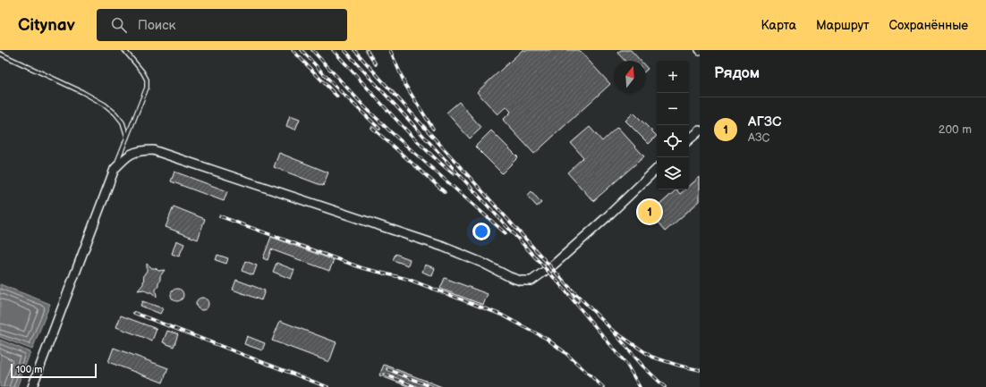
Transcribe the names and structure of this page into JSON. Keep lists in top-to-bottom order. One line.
{"scale_bar":"100 m","north":"top","page":{"header":"Citynav","search":"Поиск","nav":["Карта","Маршрут","Сохранённые"],"heading":"Рядом","map_buttons":["+","−"],"list":[{"mark":"1","name":"АГЗС","note":"АЗС","value":"200 m"}],"pins":"1","scale":"100 m"}}
